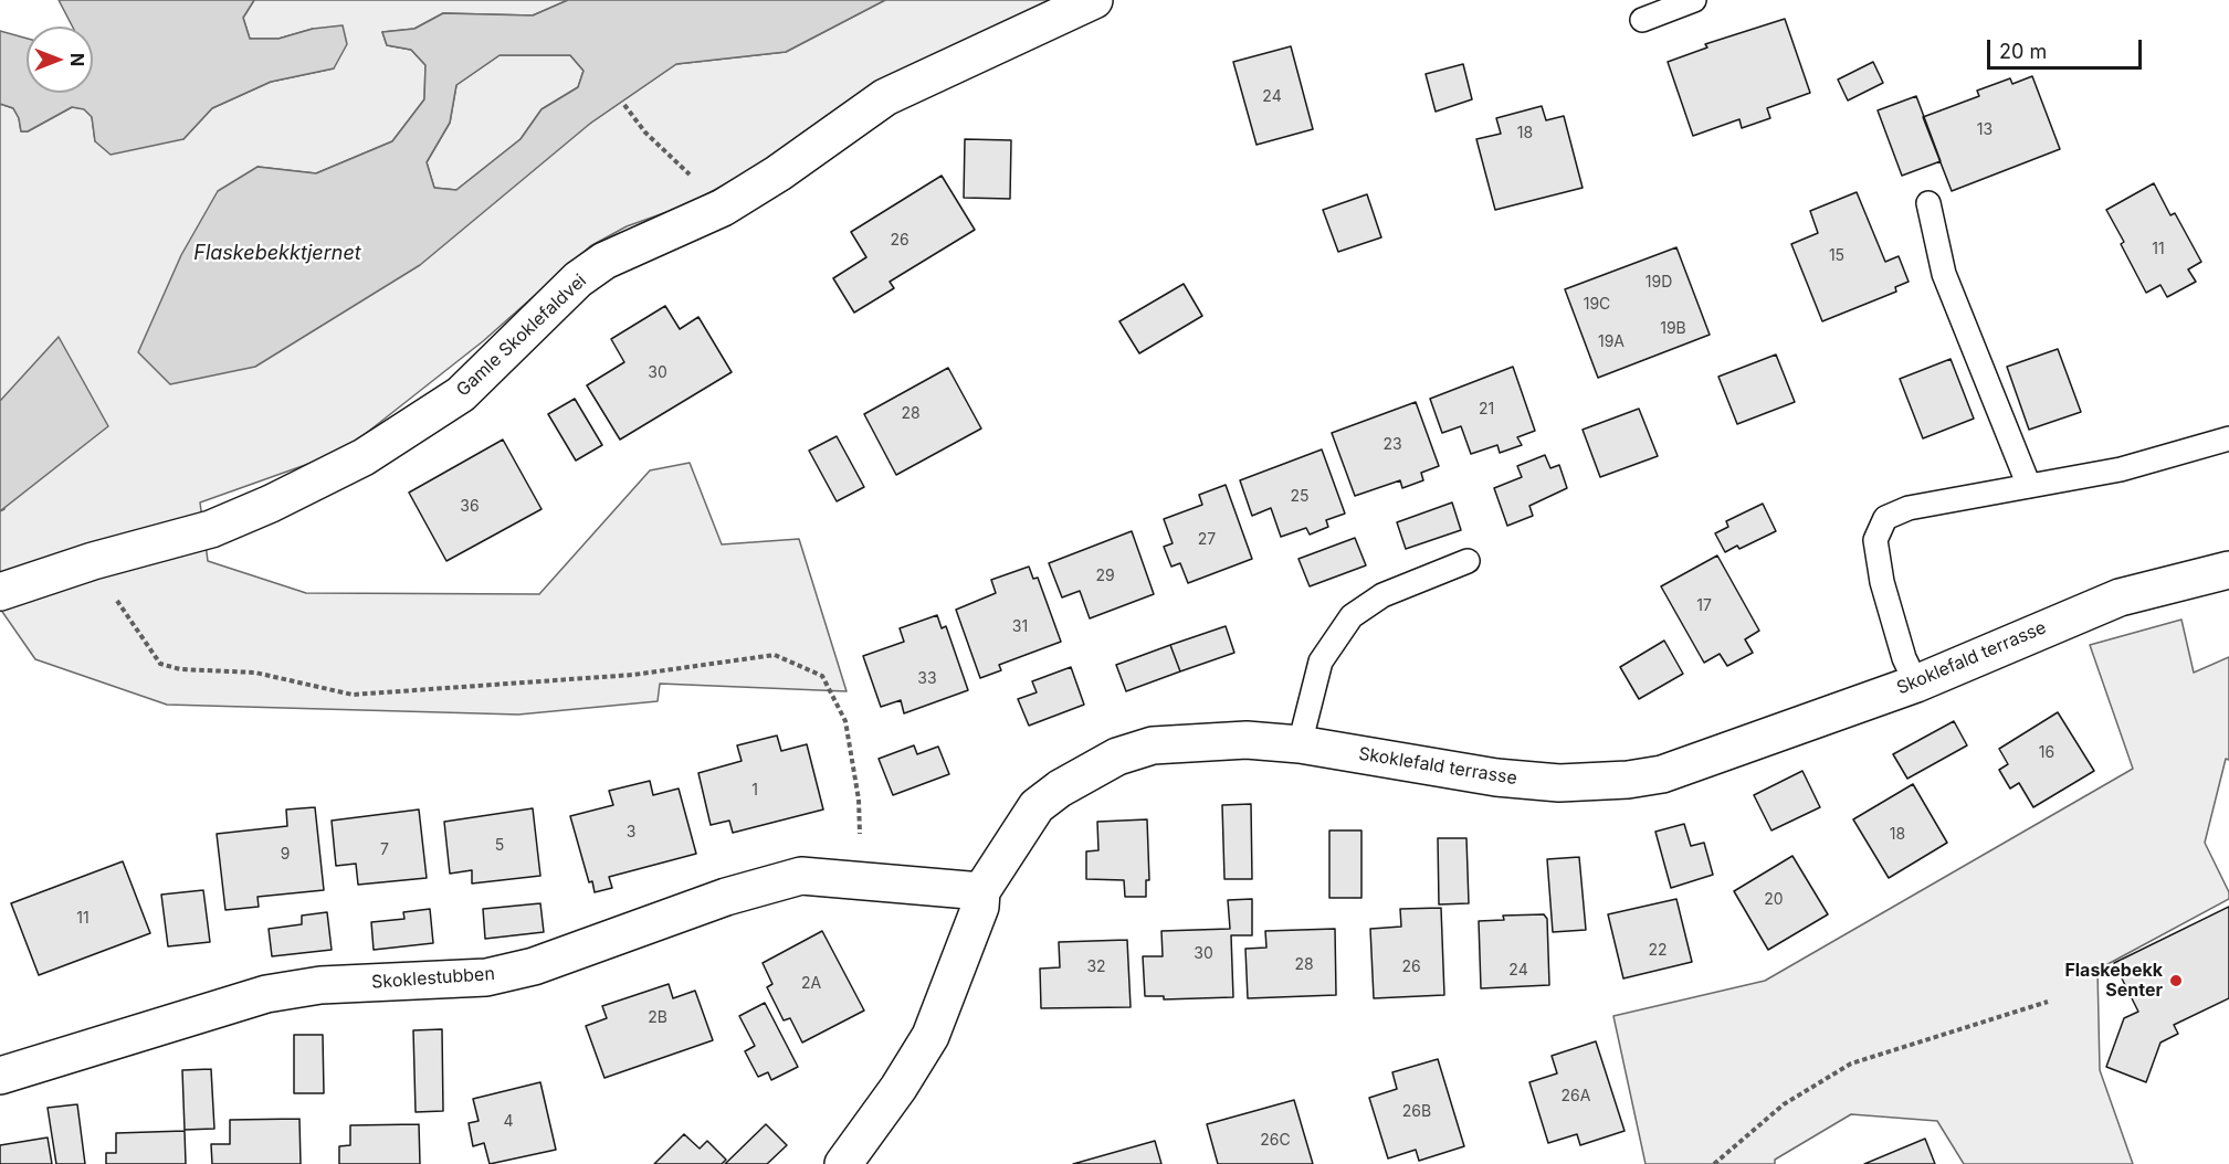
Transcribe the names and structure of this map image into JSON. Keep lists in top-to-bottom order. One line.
{"streets":{"street":["Gamle Skoklefaldvei","Skoklefald terrasse","Skoklestubben"]},"crossings":[["Skoklefald terrasse","Skoklestubben"]],"water":["Flaskebekktjernet"],"places":["Flaskebekk Senter"],"house_numbers":["24","13","18","26","11","15","19D","19C","19B","19A","30","21","28","23","25","36","27","29","17","31","33","16","1","3","18","5","7","9","20","11","22","30","28","32","26","24","2A","2B","26A","26B","4","26C"],"scale_bar":"20 m","north":"right"}
